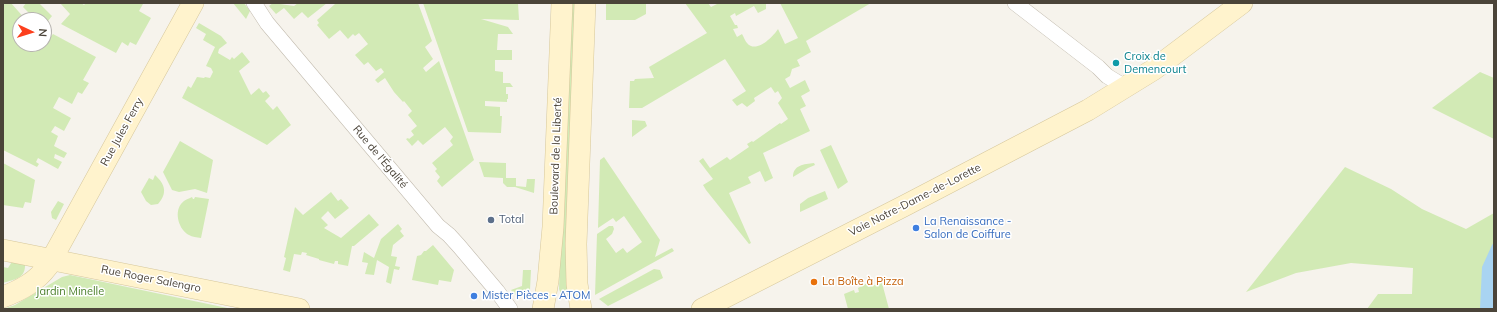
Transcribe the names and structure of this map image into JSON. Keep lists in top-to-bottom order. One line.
{"streets":{"main road":["Rue Jules Ferry","Boulevard de la Liberté","Voie Notre-Dame-de-Lorette","Rue Roger Salengro"],"street":["Rue de l'Égalité"]},"crossings":[["Rue Jules Ferry","Rue Roger Salengro"]],"parks":["Jardin Minelle"],"places":["Croix de Demencourt","Total","La Renaissance - Salon de Coiffure","La Boîte à Pizza","Mister Pièces - ATOM"],"north":"right"}
